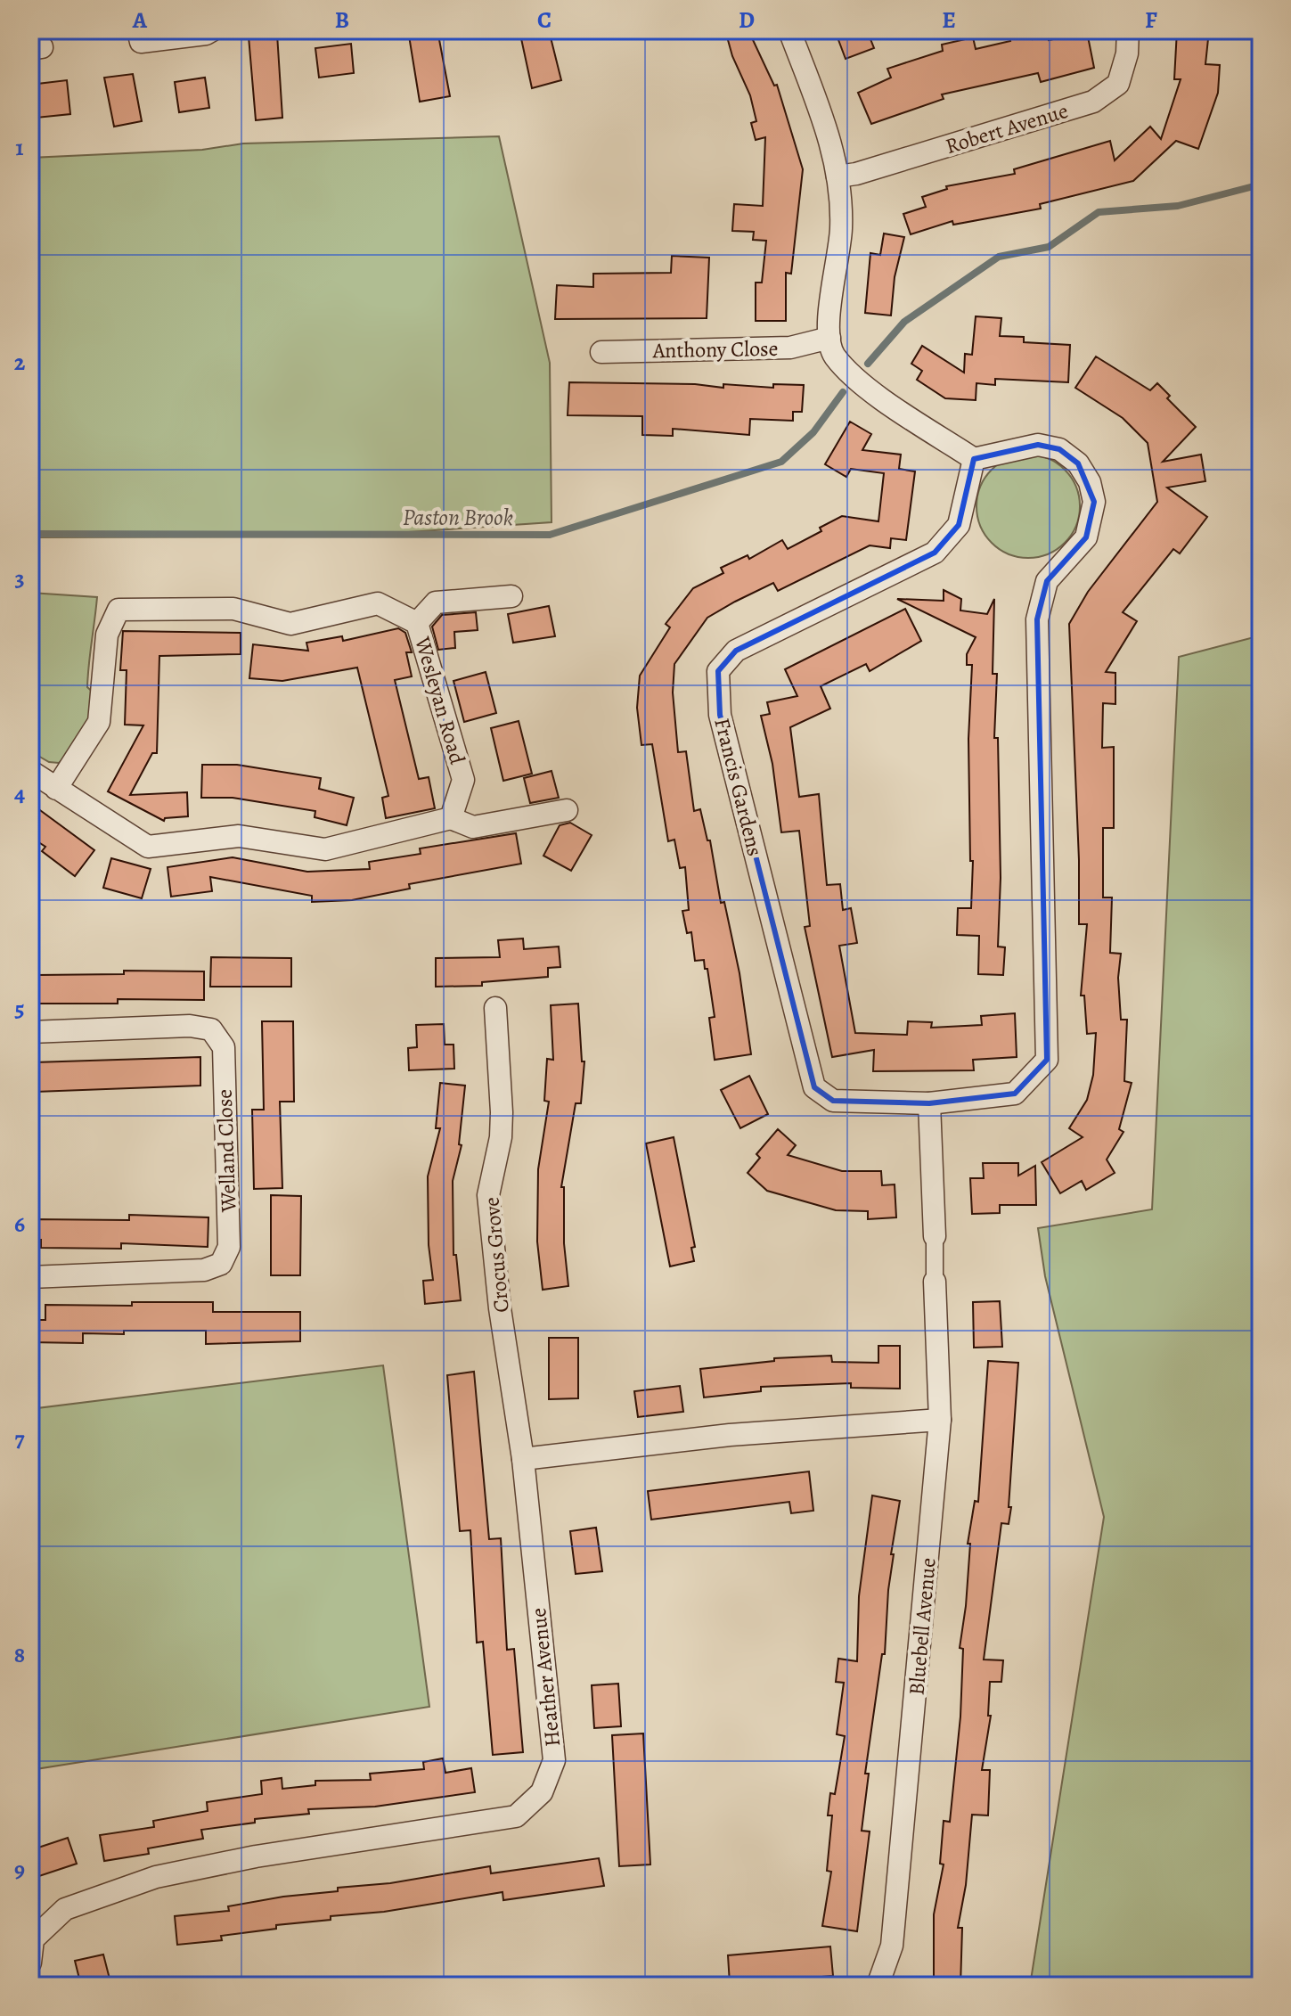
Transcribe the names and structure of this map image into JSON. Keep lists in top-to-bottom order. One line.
{"streets":{"street":["Robert Avenue","Anthony Close","Wesleyan Road","Francis Gardens","Welland Close","Crocus Grove","Bluebell Avenue","Heather Avenue"]},"crossings":[["Crocus Grove","Heather Avenue"]],"water":["Paston Brook"],"grid":{"columns":["A","B","C","D","E","F"],"rows":["1","2","3","4","5","6","7","8","9"]}}
